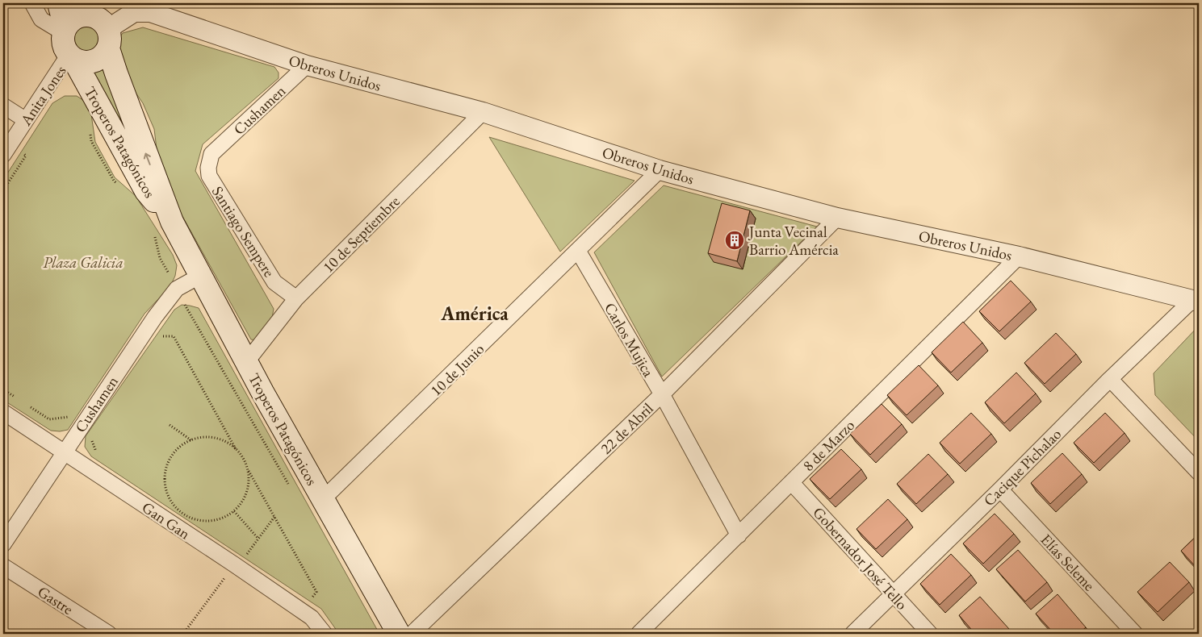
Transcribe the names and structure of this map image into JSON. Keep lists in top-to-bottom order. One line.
{"streets":{"main road":["Troperos Patagónicos"],"street":["Obreros Unidos","Anita Jones","Cushamen","Santiago Sempere","10 de Septiembre","Carlos Mujica","10 de Junio","22 de Abril","8 de Marzo","Cacique Pichalao","Gan Gan","Gobernador José Tello","Elías Seleme","Gastre"]},"crossings":[["Obreros Unidos","Anita Jones"],["Obreros Unidos","Cushamen"],["Obreros Unidos","Troperos Patagónicos"],["Obreros Unidos","10 de Septiembre"],["Obreros Unidos","10 de Junio"],["Obreros Unidos","22 de Abril"],["Obreros Unidos","8 de Marzo"],["Obreros Unidos","Cacique Pichalao"],["Anita Jones","Troperos Patagónicos"],["Cushamen","Troperos Patagónicos"],["Cushamen","Santiago Sempere"],["Cushamen","Gan Gan"],["Troperos Patagónicos","10 de Septiembre"],["Troperos Patagónicos","10 de Junio"],["Santiago Sempere","10 de Septiembre"],["Carlos Mujica","10 de Junio"],["Carlos Mujica","22 de Abril"],["Carlos Mujica","8 de Marzo"],["8 de Marzo","Gobernador José Tello"],["Cacique Pichalao","Gobernador José Tello"],["Cacique Pichalao","Elías Seleme"]],"districts":["América"],"parks":["Plaza Galicia"],"places":{"building":["Junta Vecinal Barrio Amércia"]}}
